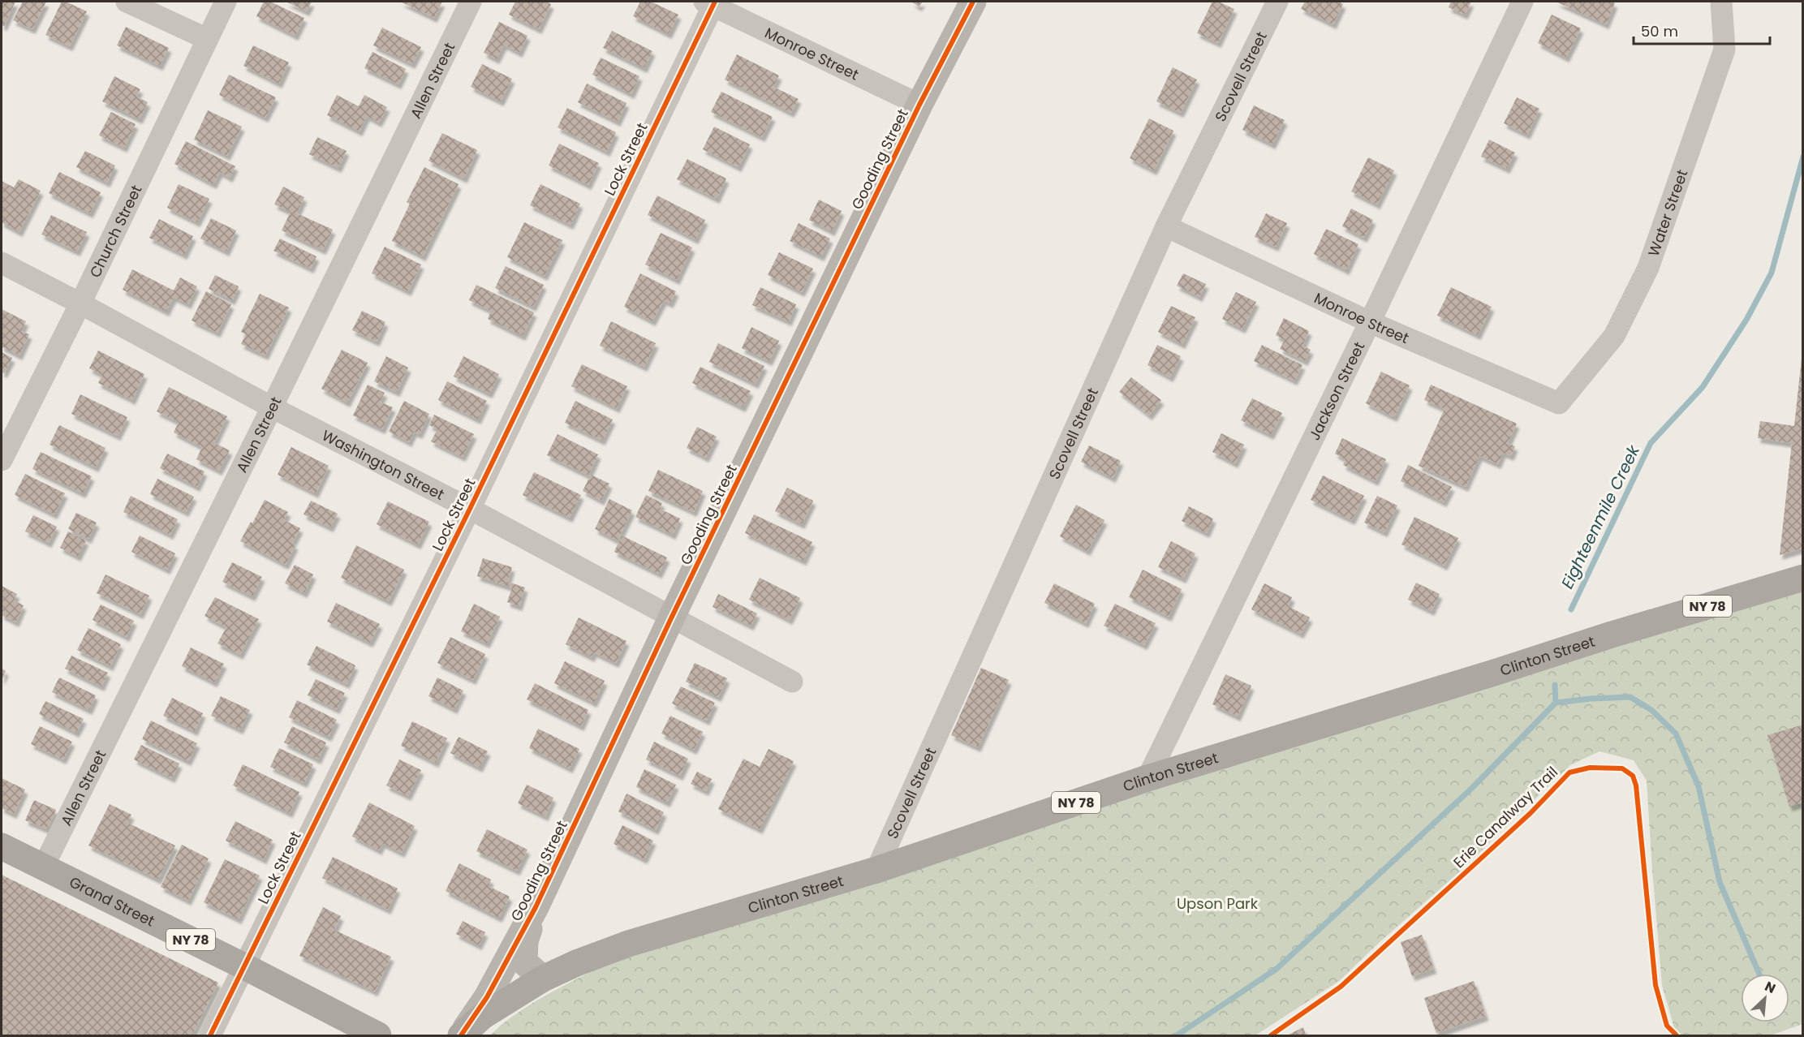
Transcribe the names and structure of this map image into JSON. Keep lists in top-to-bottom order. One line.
{"streets":{"main road":["Gooding Street","NY 78","Clinton Street","Grand Street"],"street":["Monroe Street","Scovell Street","Allen Street","Lock Street","Water Street","Church Street","Jackson Street","Washington Street"],"cycle path":["Erie Canalway Trail"]},"crossings":[["Monroe Street","Scovell Street"],["Monroe Street","Lock Street"],["Monroe Street","Gooding Street"],["Monroe Street","Water Street"],["Monroe Street","Jackson Street"],["Scovell Street","Clinton Street"],["Allen Street","Washington Street"],["Allen Street","Grand Street"],["Lock Street","Washington Street"],["Lock Street","Grand Street"],["Gooding Street","Washington Street"],["Gooding Street","Clinton Street"],["Church Street","Washington Street"],["Jackson Street","Clinton Street"]],"water":["Eighteenmile Creek"],"parks":["Upson Park"],"scale_bar":"50 m","north":"top right"}
